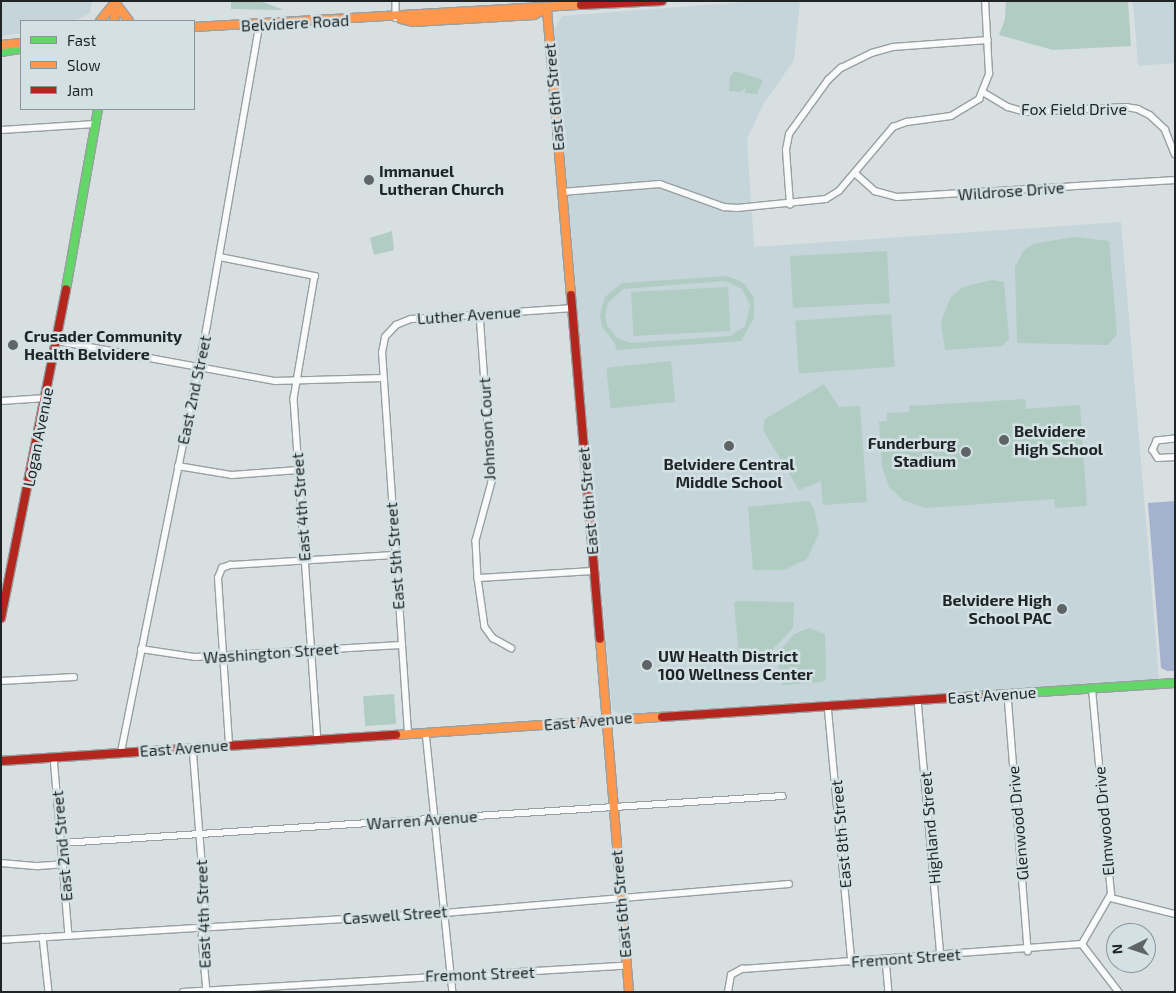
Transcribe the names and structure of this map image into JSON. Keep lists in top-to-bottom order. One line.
{"streets":{"street":["Belvidere Road","East 6th Street","Fox Field Drive","Wildrose Drive","Luther Avenue","East 2nd Street","Johnson Court","Logan Avenue","East 4th Street","East 5th Street","Washington Street","East Avenue","Warren Avenue","Elmwood Drive","Glenwood Drive","Highland Street","East 8th Street","Caswell Street","Fremont Street"]},"crossings":[["Belvidere Road","East 6th Street"],["Belvidere Road","East 2nd Street"],["East 6th Street","Luther Avenue"],["East 6th Street","East Avenue"],["East 6th Street","Warren Avenue"],["East 6th Street","Caswell Street"],["East 6th Street","Fremont Street"],["Luther Avenue","Johnson Court"],["Luther Avenue","East 5th Street"],["East 2nd Street","East 4th Street"],["East 2nd Street","Washington Street"],["East 2nd Street","East Avenue"],["East 2nd Street","Warren Avenue"],["East 2nd Street","Caswell Street"],["East 4th Street","Washington Street"],["East 4th Street","East Avenue"],["East 4th Street","Warren Avenue"],["East 4th Street","Caswell Street"],["East 4th Street","Fremont Street"],["East 5th Street","Washington Street"],["East 5th Street","East Avenue"],["East Avenue","Elmwood Drive"],["East Avenue","Glenwood Drive"],["East Avenue","Highland Street"],["East Avenue","East 8th Street"],["Elmwood Drive","Fremont Street"],["Glenwood Drive","Fremont Street"],["Highland Street","Fremont Street"],["East 8th Street","Fremont Street"]],"places":["Immanuel Lutheran Church","Crusader Community Health Belvidere","Belvidere High School","Belvidere Central Middle School","Funderburg Stadium","Belvidere High School PAC","UW Health District 100 Wellness Center"],"legend":["Fast","Slow","Jam"],"north":"left"}
